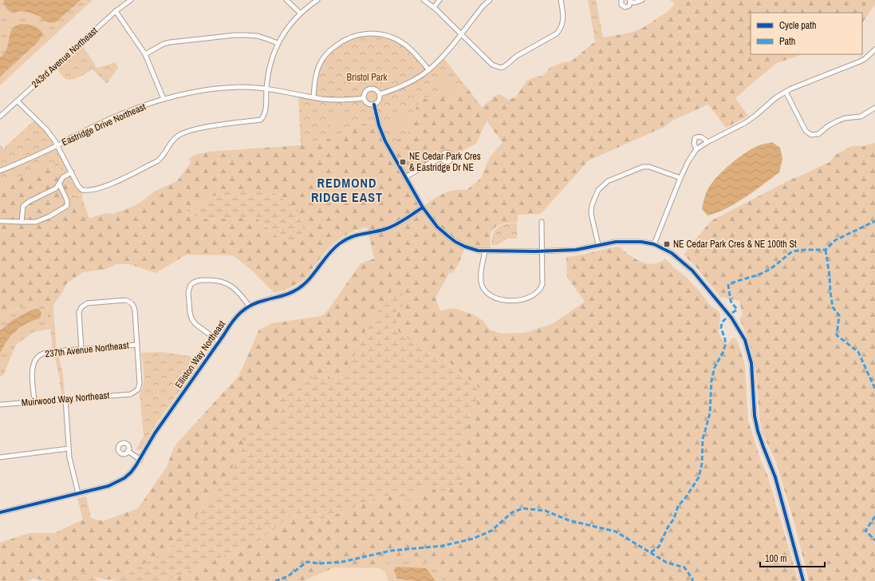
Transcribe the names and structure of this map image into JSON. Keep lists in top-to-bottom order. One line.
{"streets":{"street":["243rd Avenue Northeast","Eastridge Drive Northeast","237th Avenue Northeast","Elliston Way Northeast","Muirwood Way Northeast"]},"crossings":[["237th Avenue Northeast","Muirwood Way Northeast"]],"districts":["REDMOND RIDGE EAST"],"parks":["Bristol Park"],"places":{"transit":["NE Cedar Park Cres & Eastridge Dr NE","NE Cedar Park Cres & NE 100th St"]},"legend":["Cycle path","Path"],"scale_bar":"100 m"}
